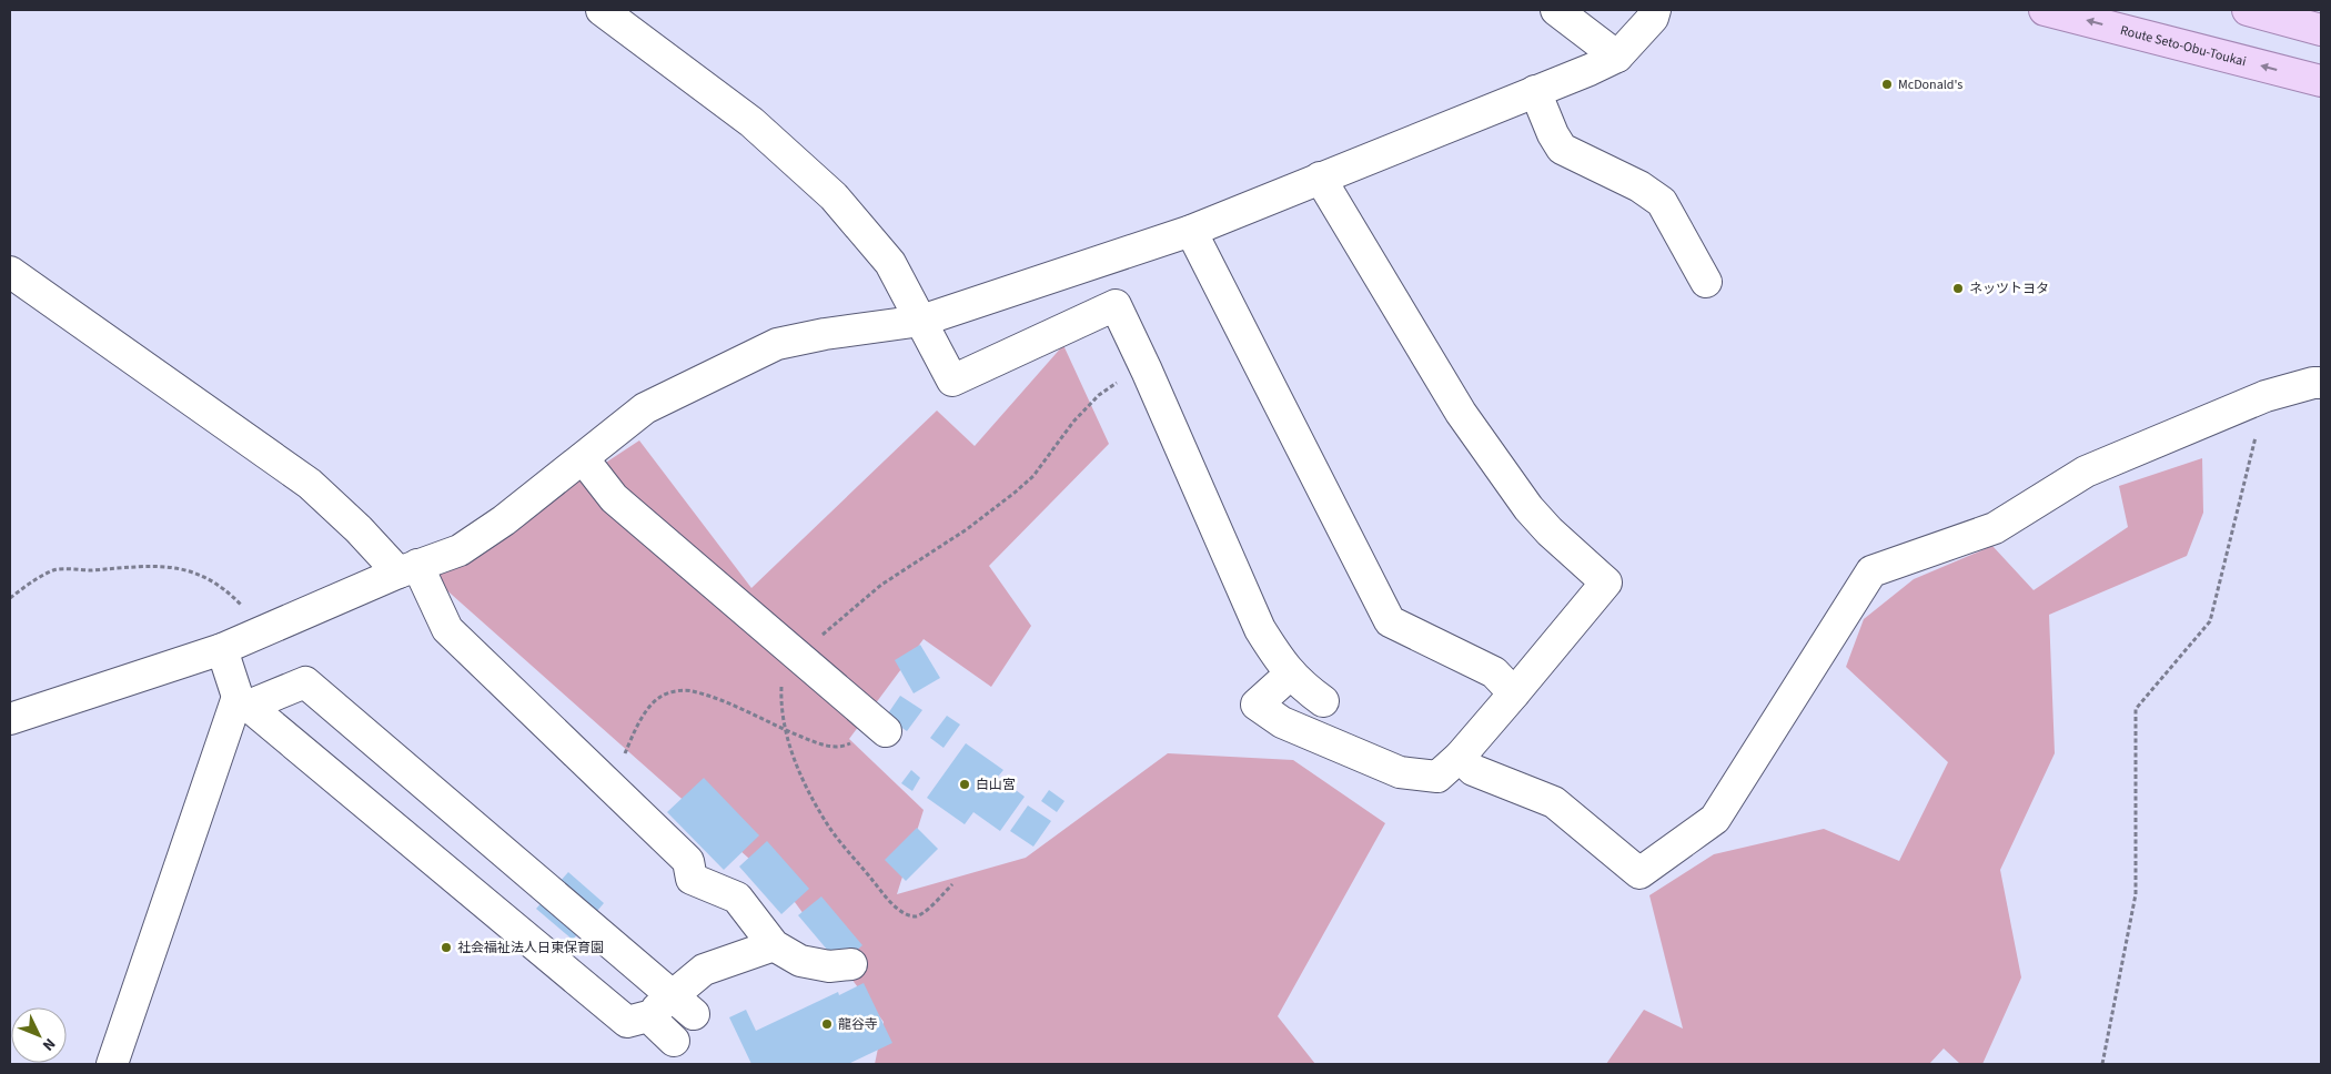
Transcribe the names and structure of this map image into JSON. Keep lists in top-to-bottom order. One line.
{"streets":{"main road":["Route Seto-Obu-Toukai"]},"one_way":["Route Seto-Obu-Toukai"],"places":["McDonald's","ネッツトヨタ","白山宮","社会福祉法人日東保育園","龍谷寺"],"north":"bottom right"}
